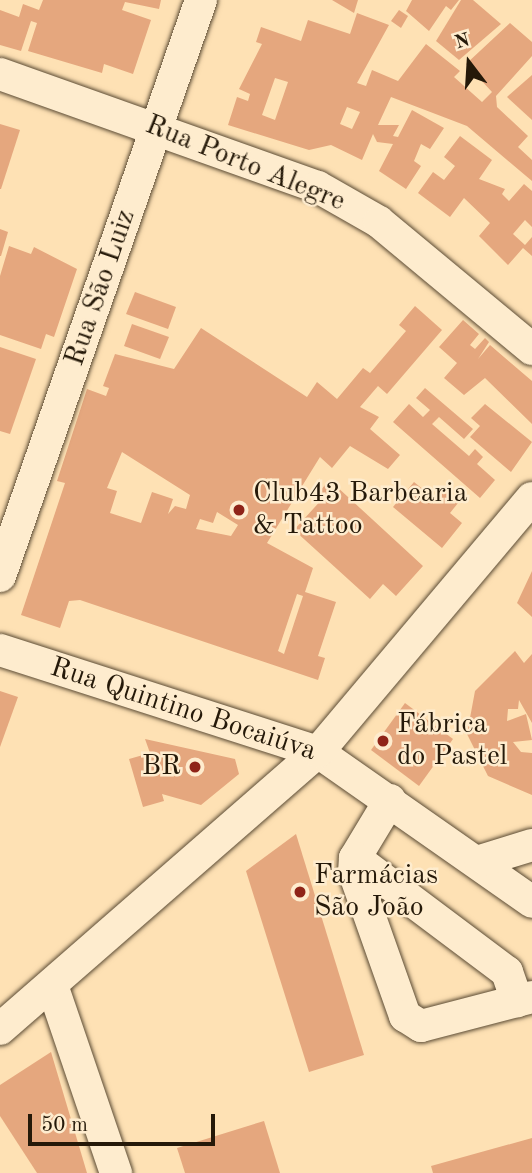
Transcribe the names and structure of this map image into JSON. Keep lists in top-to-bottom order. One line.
{"streets":{"street":["Rua Porto Alegre","Rua São Luiz","Rua Quintino Bocaiúva"]},"crossings":[["Rua Porto Alegre","Rua São Luiz"]],"places":["Club43 Barbearia & Tattoo","Fábrica do Pastel","BR","Farmácias São João"],"scale_bar":"50 m","north":"top"}
